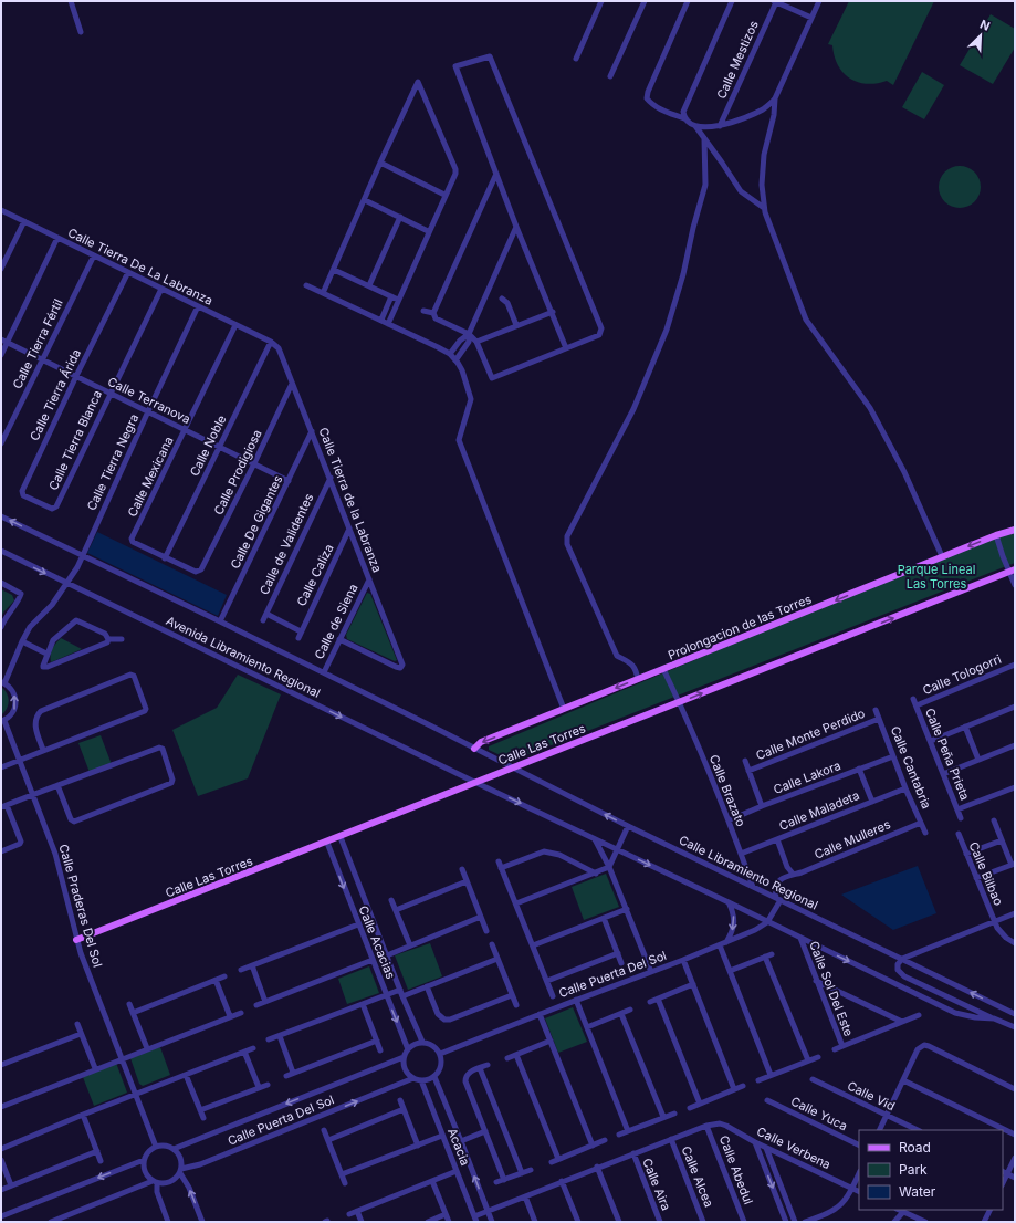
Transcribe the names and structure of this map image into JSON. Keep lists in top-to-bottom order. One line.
{"streets":{"main road":["Prolongacion de las Torres","Calle Las Torres"],"street":["Calle Mestizos","Calle Tierra De La Labranza","Calle Tierra Fértil","Calle Tierra Árida","Calle Terranova","Calle Tierra Blanca","Calle Noble","Calle Tierra Negra","Calle Prodigiosa","Calle Mexicana","Calle Tierra de la Labranza","Calle De Gigantes","Calle de Validentes","Calle Caliza","Calle de Siena","Avenida Libramiento Regional","Calle Tologorri","Calle Monte Perdido","Calle Peña Prieta","Calle Cantabria","Calle Lakora","Calle Brazato","Calle Maladeta","Calle Mulleres","Calle Libramiento Regional","Calle Bilbao","Calle Praderas Del Sol","Calle Acacias","Calle Puerta Del Sol","Calle Sol Del Este","Calle Vid","Calle Yuca","Acacia","Calle Verbena","Calle Abedul","Calle Alcea","Calle Aira"]},"crossings":[["Calle Tierra De La Labranza","Calle Tierra Fértil"],["Calle Tierra De La Labranza","Calle Tierra Árida"],["Calle Tierra De La Labranza","Calle Tierra Blanca"],["Calle Tierra De La Labranza","Calle Noble"],["Calle Tierra De La Labranza","Calle Tierra Negra"],["Calle Tierra De La Labranza","Calle Mexicana"],["Calle Tierra De La Labranza","Calle Tierra de la Labranza"],["Calle Tierra Fértil","Calle Terranova"],["Calle Tierra Árida","Calle Terranova"],["Calle Tierra Árida","Calle Tierra Blanca"],["Calle Terranova","Calle Tierra Blanca"],["Calle Terranova","Calle Noble"],["Calle Terranova","Calle Tierra Negra"],["Calle Terranova","Calle Prodigiosa"],["Calle Terranova","Calle Mexicana"],["Calle Terranova","Calle De Gigantes"],["Calle Noble","Calle Prodigiosa"],["Calle Noble","Calle Mexicana"],["Calle Noble","Calle Tierra de la Labranza"],["Calle Tierra Negra","Avenida Libramiento Regional"],["Calle Prodigiosa","Calle Mexicana"],["Calle Prodigiosa","Calle Tierra de la Labranza"],["Calle Tierra de la Labranza","Calle De Gigantes"],["Calle Tierra de la Labranza","Calle de Validentes"],["Calle Tierra de la Labranza","Calle Caliza"],["Calle Tierra de la Labranza","Calle de Siena"],["Calle De Gigantes","Avenida Libramiento Regional"],["Calle de Siena","Avenida Libramiento Regional"],["Prolongacion de las Torres","Avenida Libramiento Regional"],["Prolongacion de las Torres","Calle Brazato"],["Prolongacion de las Torres","Calle Libramiento Regional"],["Avenida Libramiento Regional","Calle Las Torres"],["Avenida Libramiento Regional","Calle Libramiento Regional"],["Calle Tologorri","Calle Peña Prieta"],["Calle Monte Perdido","Calle Cantabria"],["Calle Las Torres","Calle Brazato"],["Calle Las Torres","Calle Libramiento Regional"],["Calle Las Torres","Calle Praderas Del Sol"],["Calle Las Torres","Calle Acacias"],["Calle Cantabria","Calle Lakora"],["Calle Cantabria","Calle Maladeta"],["Calle Cantabria","Calle Mulleres"],["Calle Lakora","Calle Brazato"],["Calle Brazato","Calle Maladeta"],["Calle Brazato","Calle Libramiento Regional"],["Calle Mulleres","Calle Libramiento Regional"],["Calle Mulleres","Calle Puerta Del Sol"],["Calle Libramiento Regional","Calle Puerta Del Sol"],["Calle Praderas Del Sol","Calle Puerta Del Sol"],["Calle Acacias","Calle Puerta Del Sol"],["Calle Acacias","Acacia"],["Calle Puerta Del Sol","Acacia"],["Calle Verbena","Calle Abedul"]],"one_way":["Prolongacion de las Torres","Calle Las Torres"],"parks":["Parque Lineal Las Torres"],"legend":["Road","Park","Water"],"north":"top right"}
